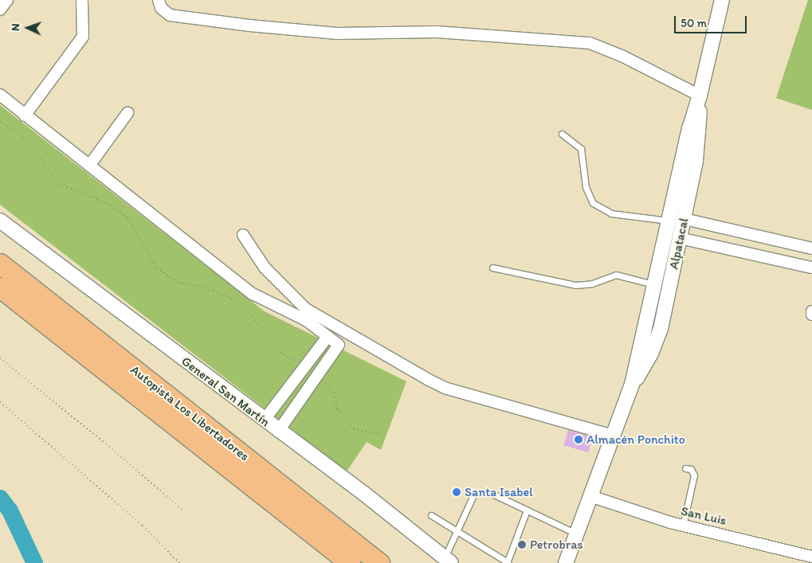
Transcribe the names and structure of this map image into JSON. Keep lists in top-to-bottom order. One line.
{"streets":{"highway":["Autopista Los Libertadores"],"street":["Alpatacal","General San Martín","San Luis"]},"crossings":[["Alpatacal","San Luis"]],"places":["Almacén Ponchito","Santa Isabel","Petrobras"],"scale_bar":"50 m","north":"left"}
